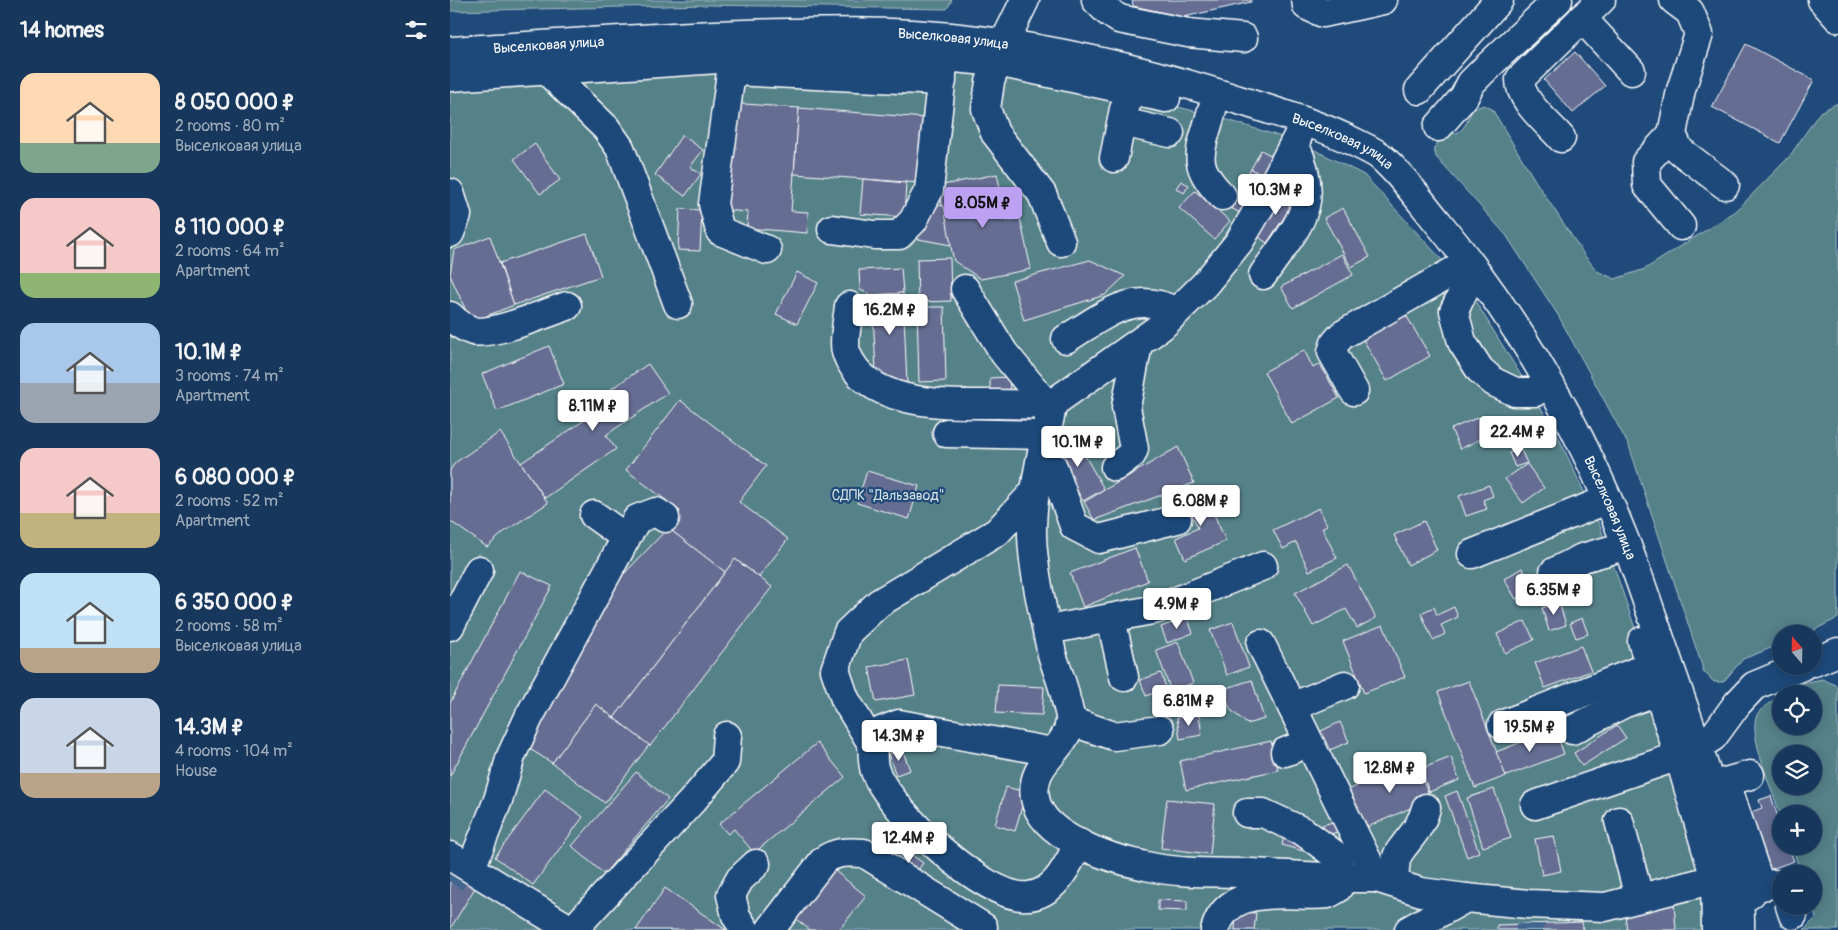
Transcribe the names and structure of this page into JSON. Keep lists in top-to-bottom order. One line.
{"streets":{"main road":["Выселковая улица"]},"parks":["СДПК \"Дальзавод\""],"north":"top","page":{"heading":"14 homes","list":[{"name":"8 050 000 ₽","note":"2 rooms · 80 m² · Выселковая улица"},{"name":"8 110 000 ₽","note":"2 rooms · 64 m² · Apartment"},{"name":"10.1M ₽","note":"3 rooms · 74 m² · Apartment"},{"name":"6 080 000 ₽","note":"2 rooms · 52 m² · Apartment"},{"name":"6 350 000 ₽","note":"2 rooms · 58 m² · Выселковая улица"},{"name":"14.3M ₽","note":"4 rooms · 104 m² · House"}],"price":["10.3M ₽","8.05M ₽","16.2M ₽","8.11M ₽","22.4M ₽","10.1M ₽","6.08M ₽","6.35M ₽","4.9M ₽","6.81M ₽","19.5M ₽","14.3M ₽","12.8M ₽","12.4M ₽"],"map_buttons":["+","−"]}}
